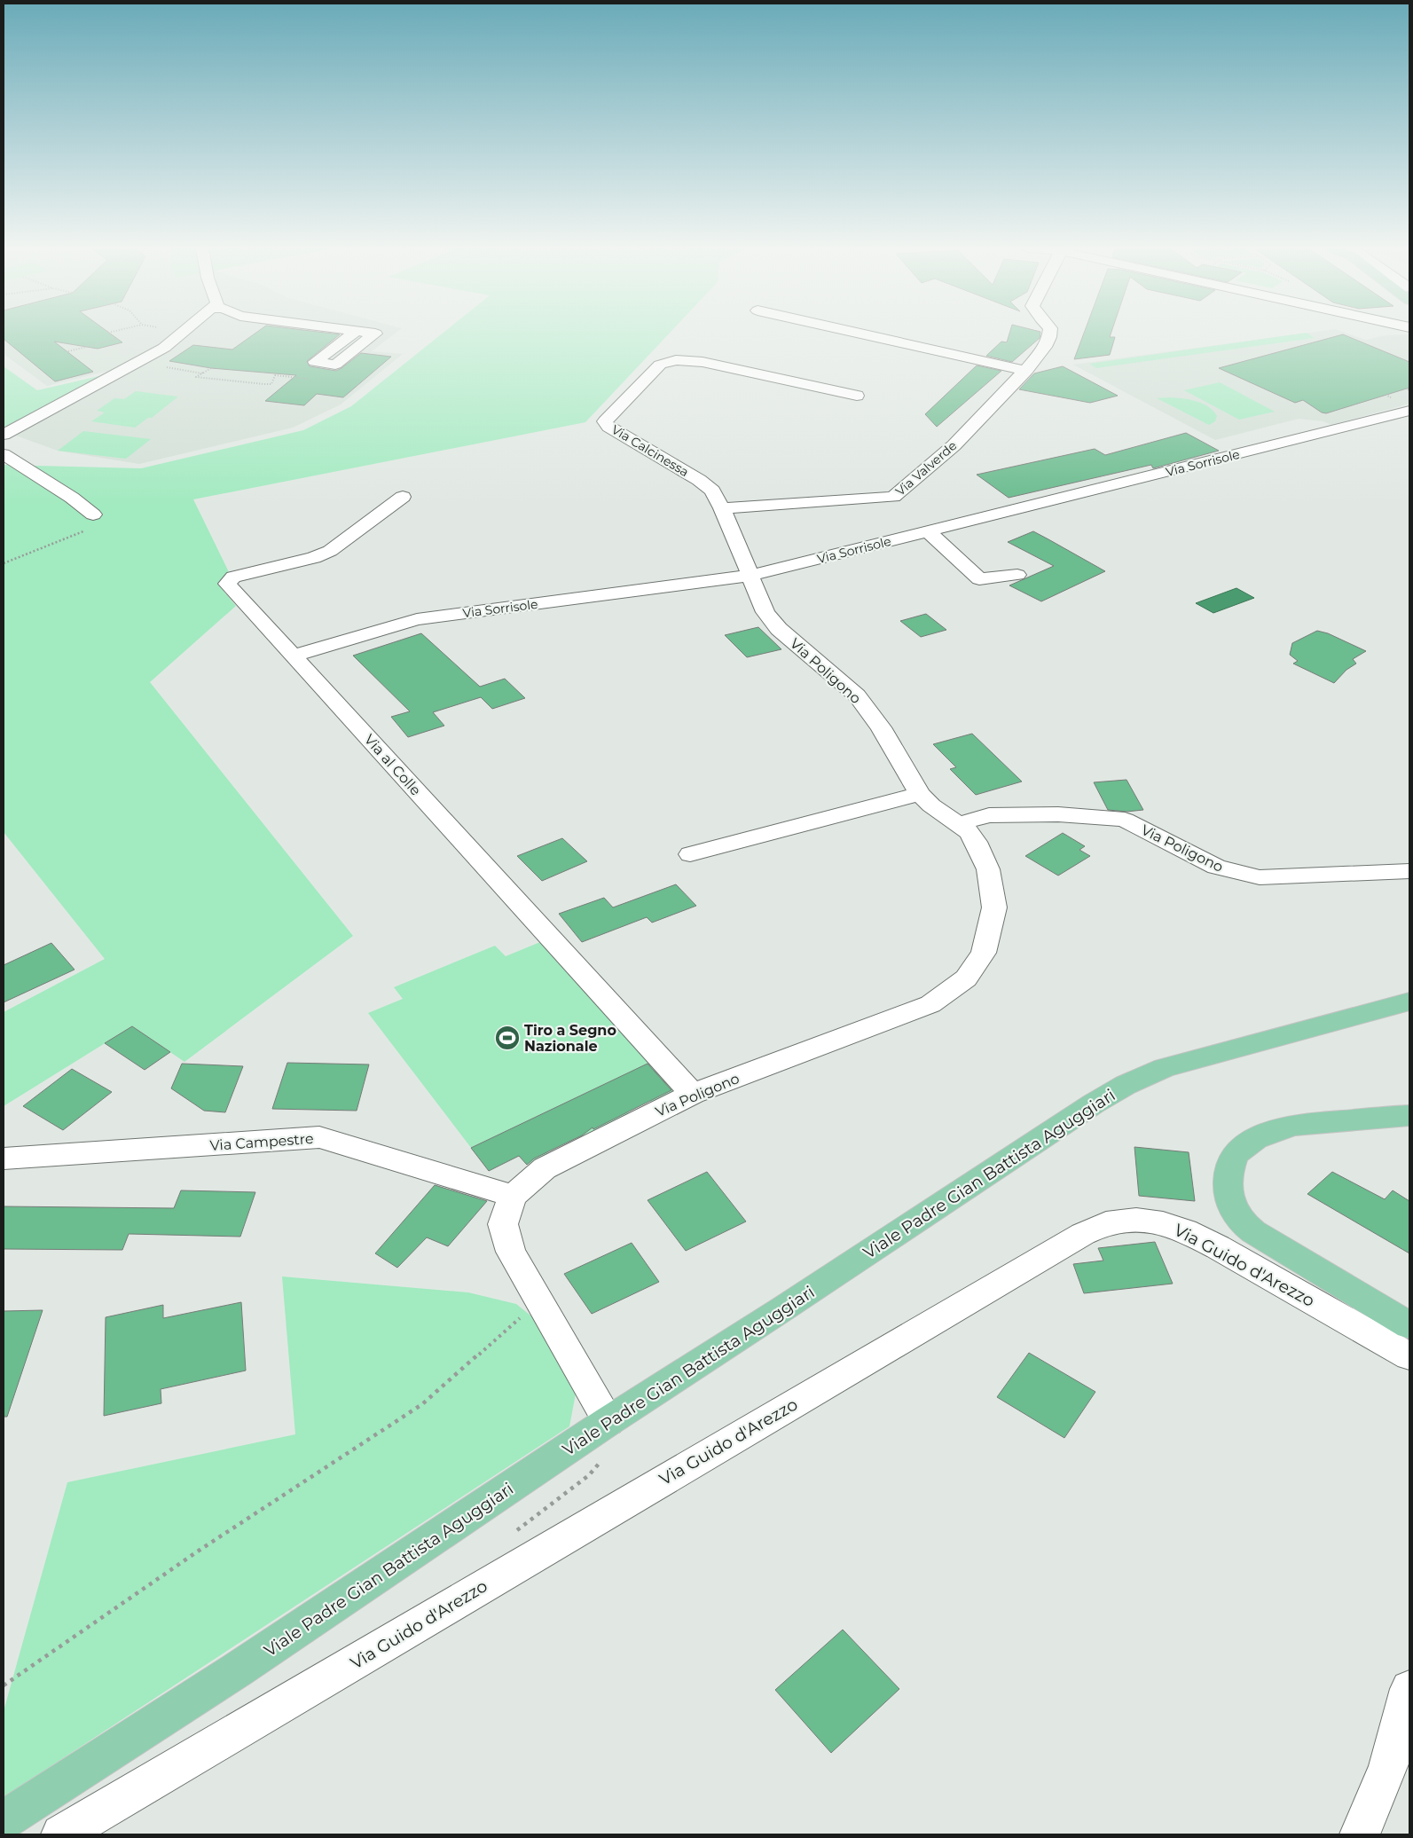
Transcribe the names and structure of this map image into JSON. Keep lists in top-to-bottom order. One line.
{"streets":{"main road":["Viale Padre Gian Battista Aguggiari"],"street":["Via Calcinessa","Via Sorrisole","Via Valverde","Via Poligono","Via al Colle","Via Campestre","Via Guido d'Arezzo"]},"crossings":[["Via Calcinessa","Via Valverde"],["Via Sorrisole","Via Poligono"],["Via Sorrisole","Via al Colle"],["Via Poligono","Via al Colle"],["Via Poligono","Via Campestre"]],"places":{"sports":["Tiro a Segno Nazionale"]}}
